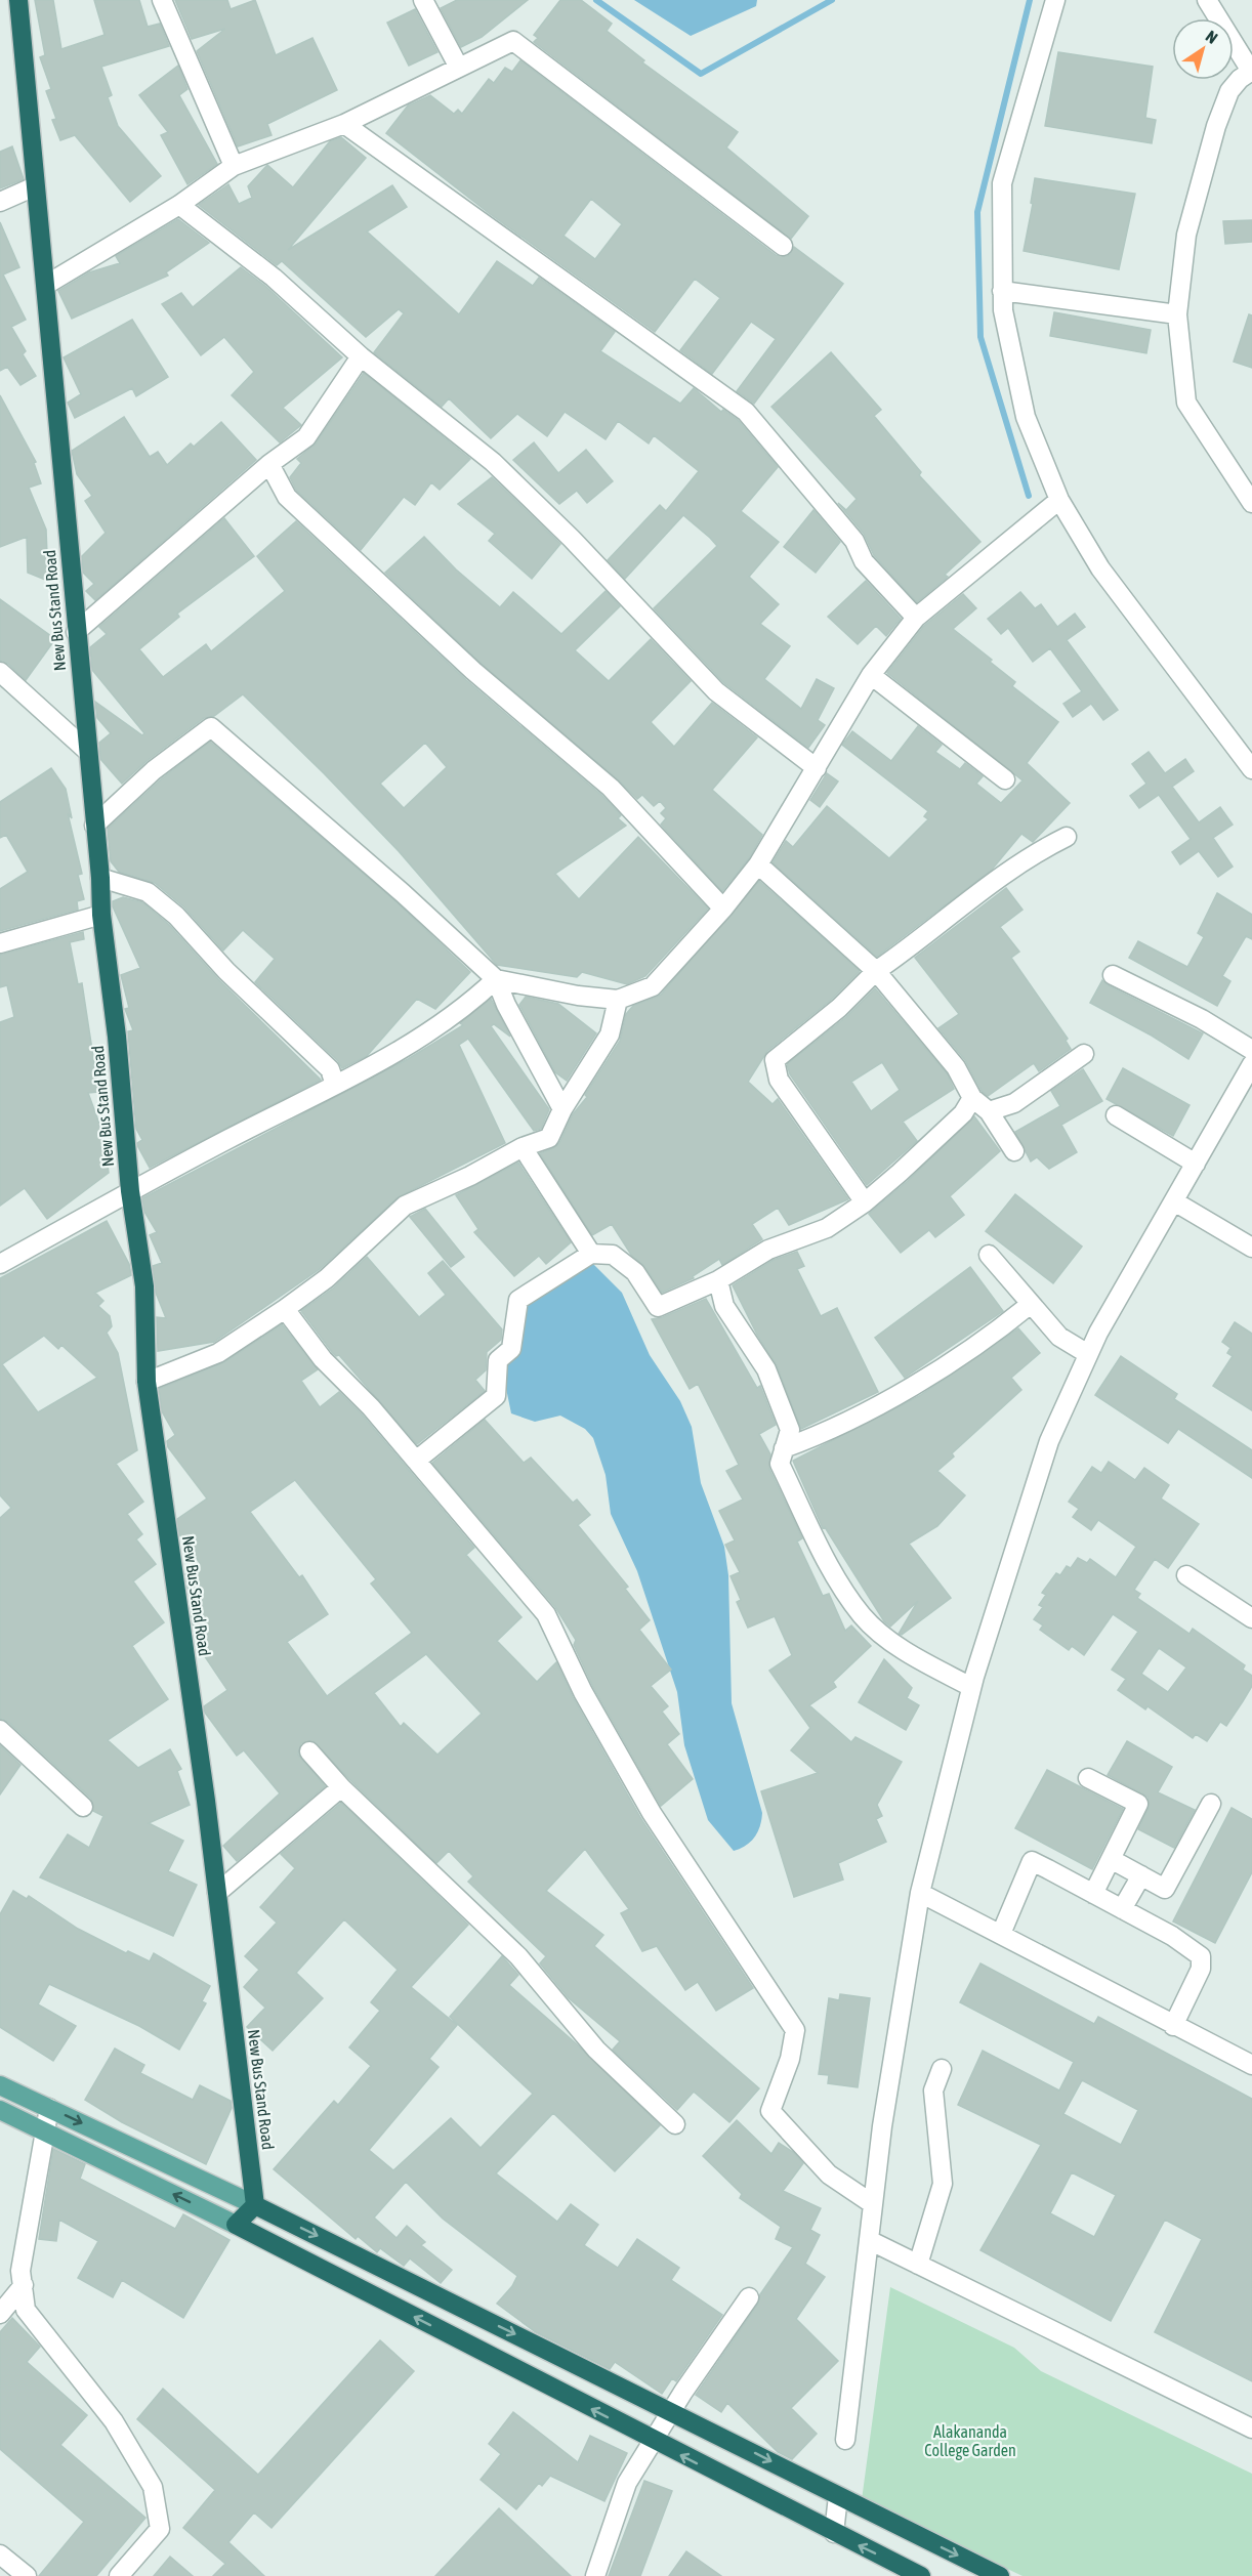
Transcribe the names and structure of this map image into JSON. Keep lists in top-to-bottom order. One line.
{"streets":{"highway":["New Bus Stand Road"]},"parks":["Alakananda College Garden"],"north":"top right"}
